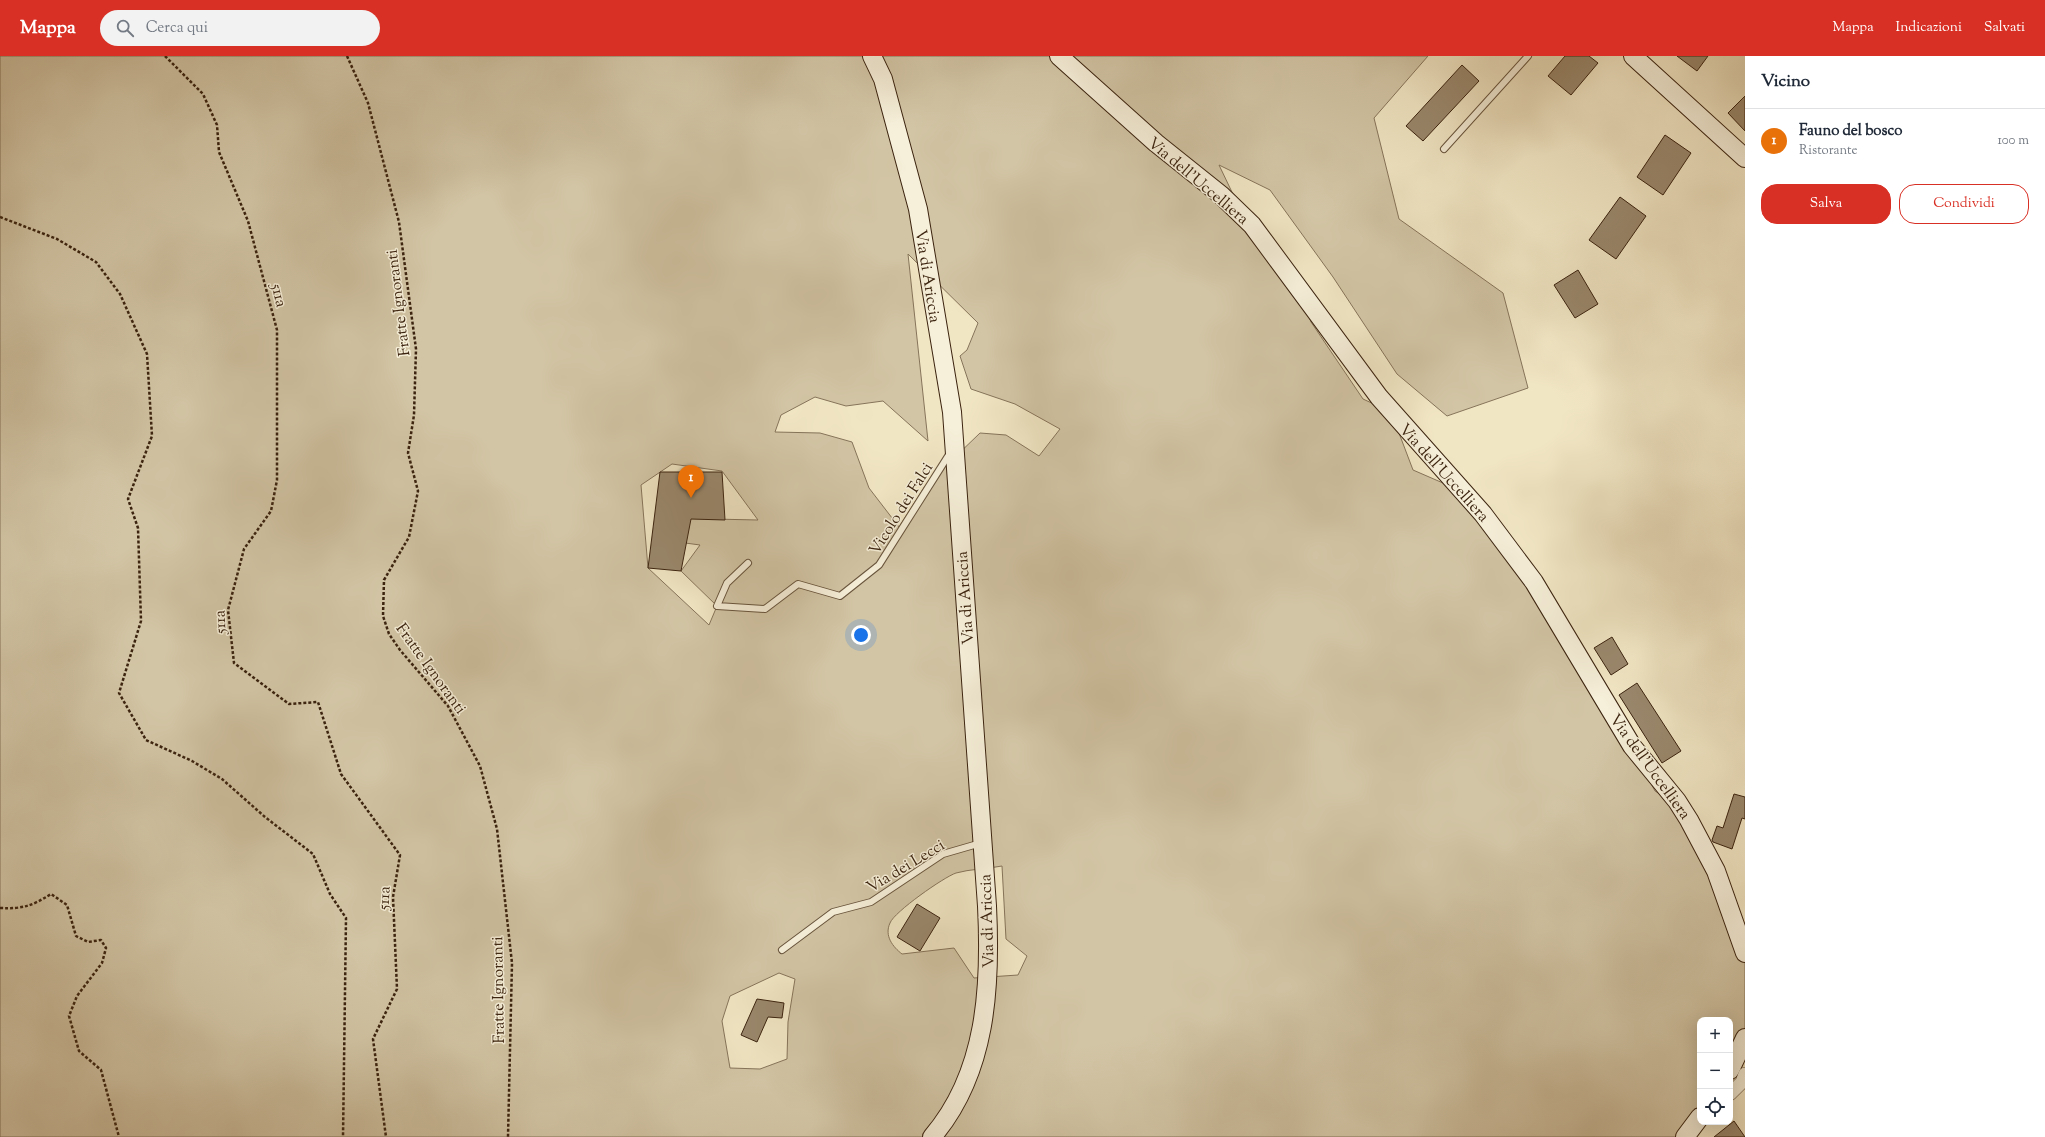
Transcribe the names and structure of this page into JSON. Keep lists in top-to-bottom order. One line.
{"streets":{"street":["Via dell'Uccelliera","Via di Ariccia"],"lane":["Vicolo dei Falci","Via dei Lecci"],"path":["511a","Fratte Ignoranti"]},"crossings":[["Via di Ariccia","Vicolo dei Falci"],["Via di Ariccia","Via dei Lecci"]],"page":{"header":"Mappa","search":"Cerca qui","nav":["Mappa","Indicazioni","Salvati"],"heading":"Vicino","list":[{"mark":"1","name":"Fauno del bosco","note":"Ristorante","value":"100 m"}],"buttons":["Salva","Condividi"],"pins":"1","map_buttons":["+","−"]}}
